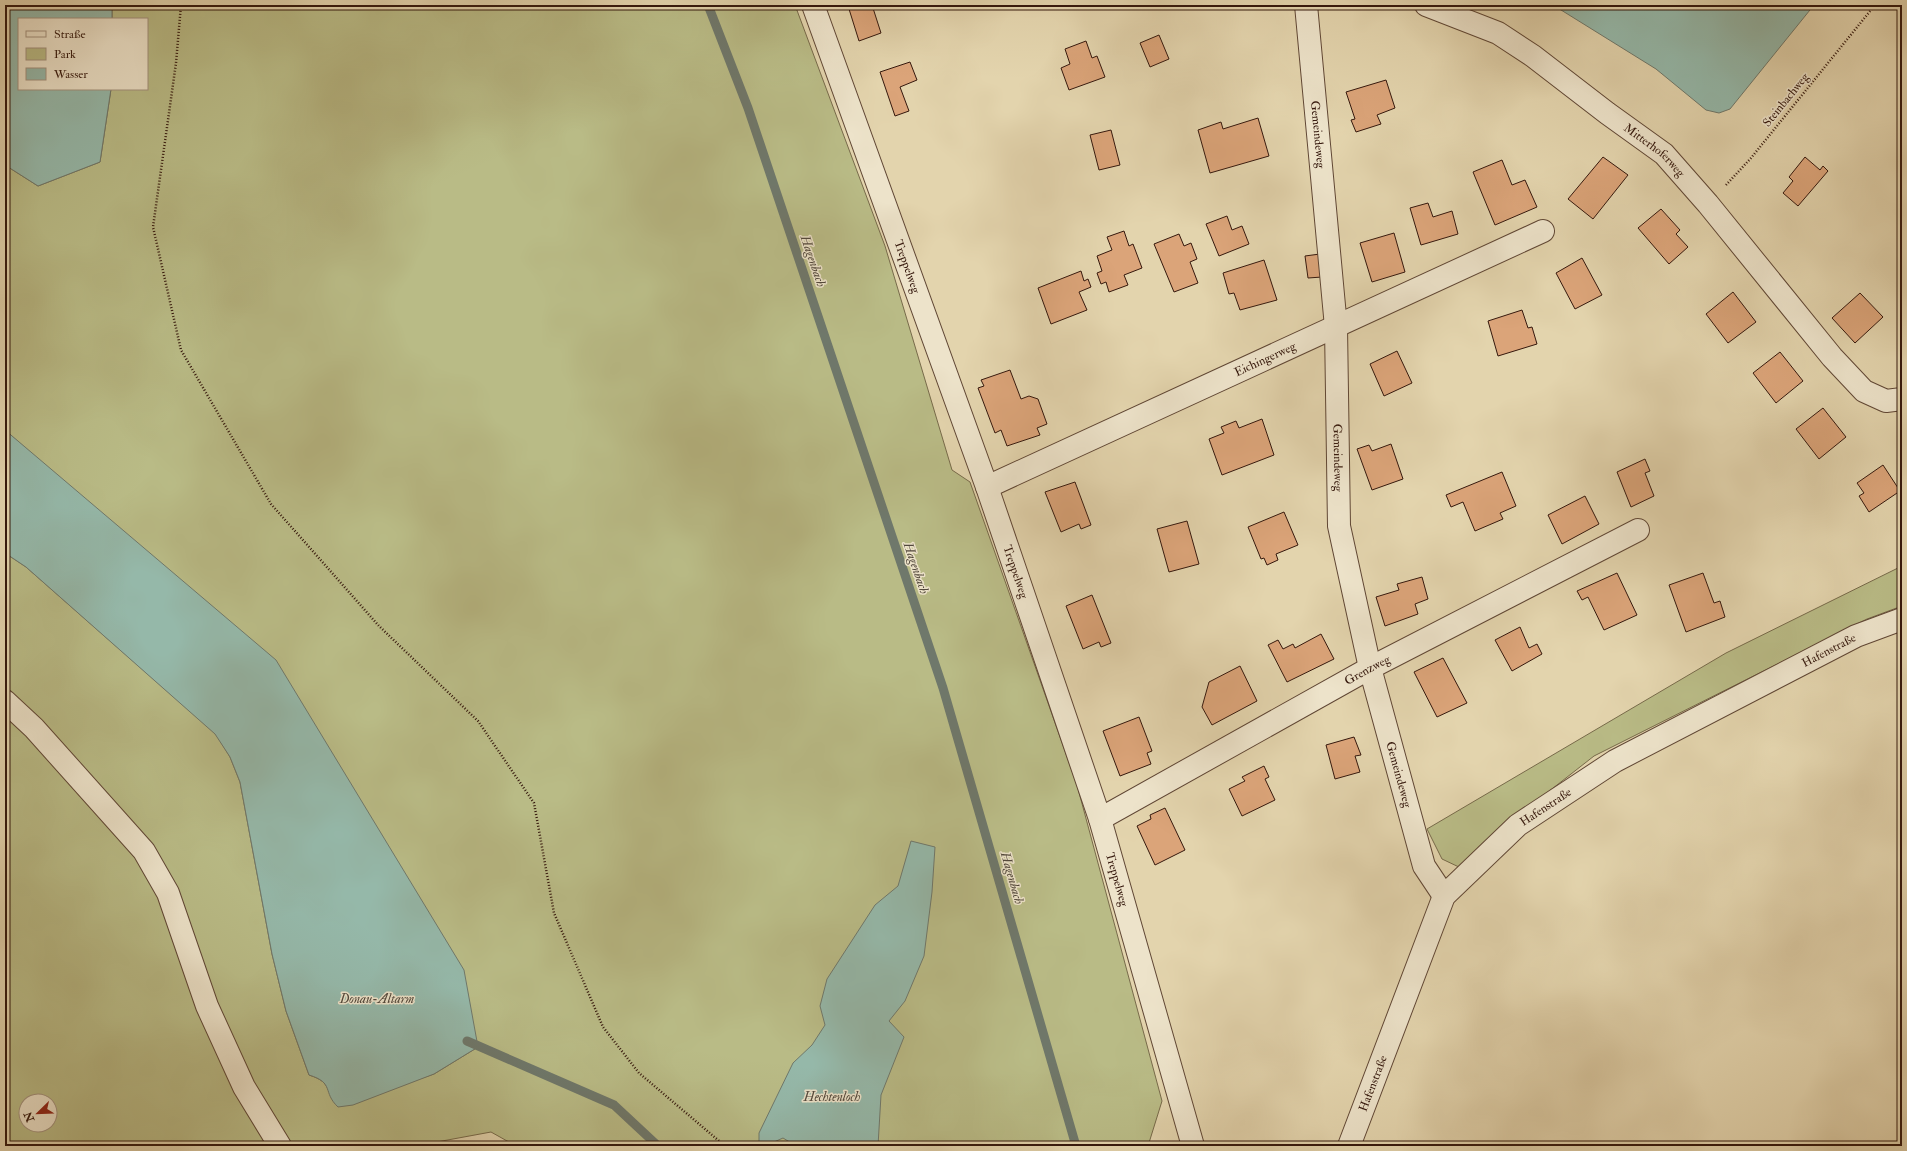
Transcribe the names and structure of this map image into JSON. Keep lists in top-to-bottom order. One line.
{"streets":{"street":["Gemeindeweg","Mitterhoferweg","Treppelweg","Eichingerweg","Hafenstraße","Grenzweg"],"path":["Steinbachweg"]},"crossings":[["Steinbachweg","Mitterhoferweg"],["Gemeindeweg","Eichingerweg"],["Gemeindeweg","Hafenstraße"],["Gemeindeweg","Grenzweg"],["Treppelweg","Eichingerweg"],["Treppelweg","Grenzweg"]],"water":["Hagenbach","Donau-Altarm","Hechtenloch"],"legend":["Straße","Park","Wasser"],"north":"bottom left"}
